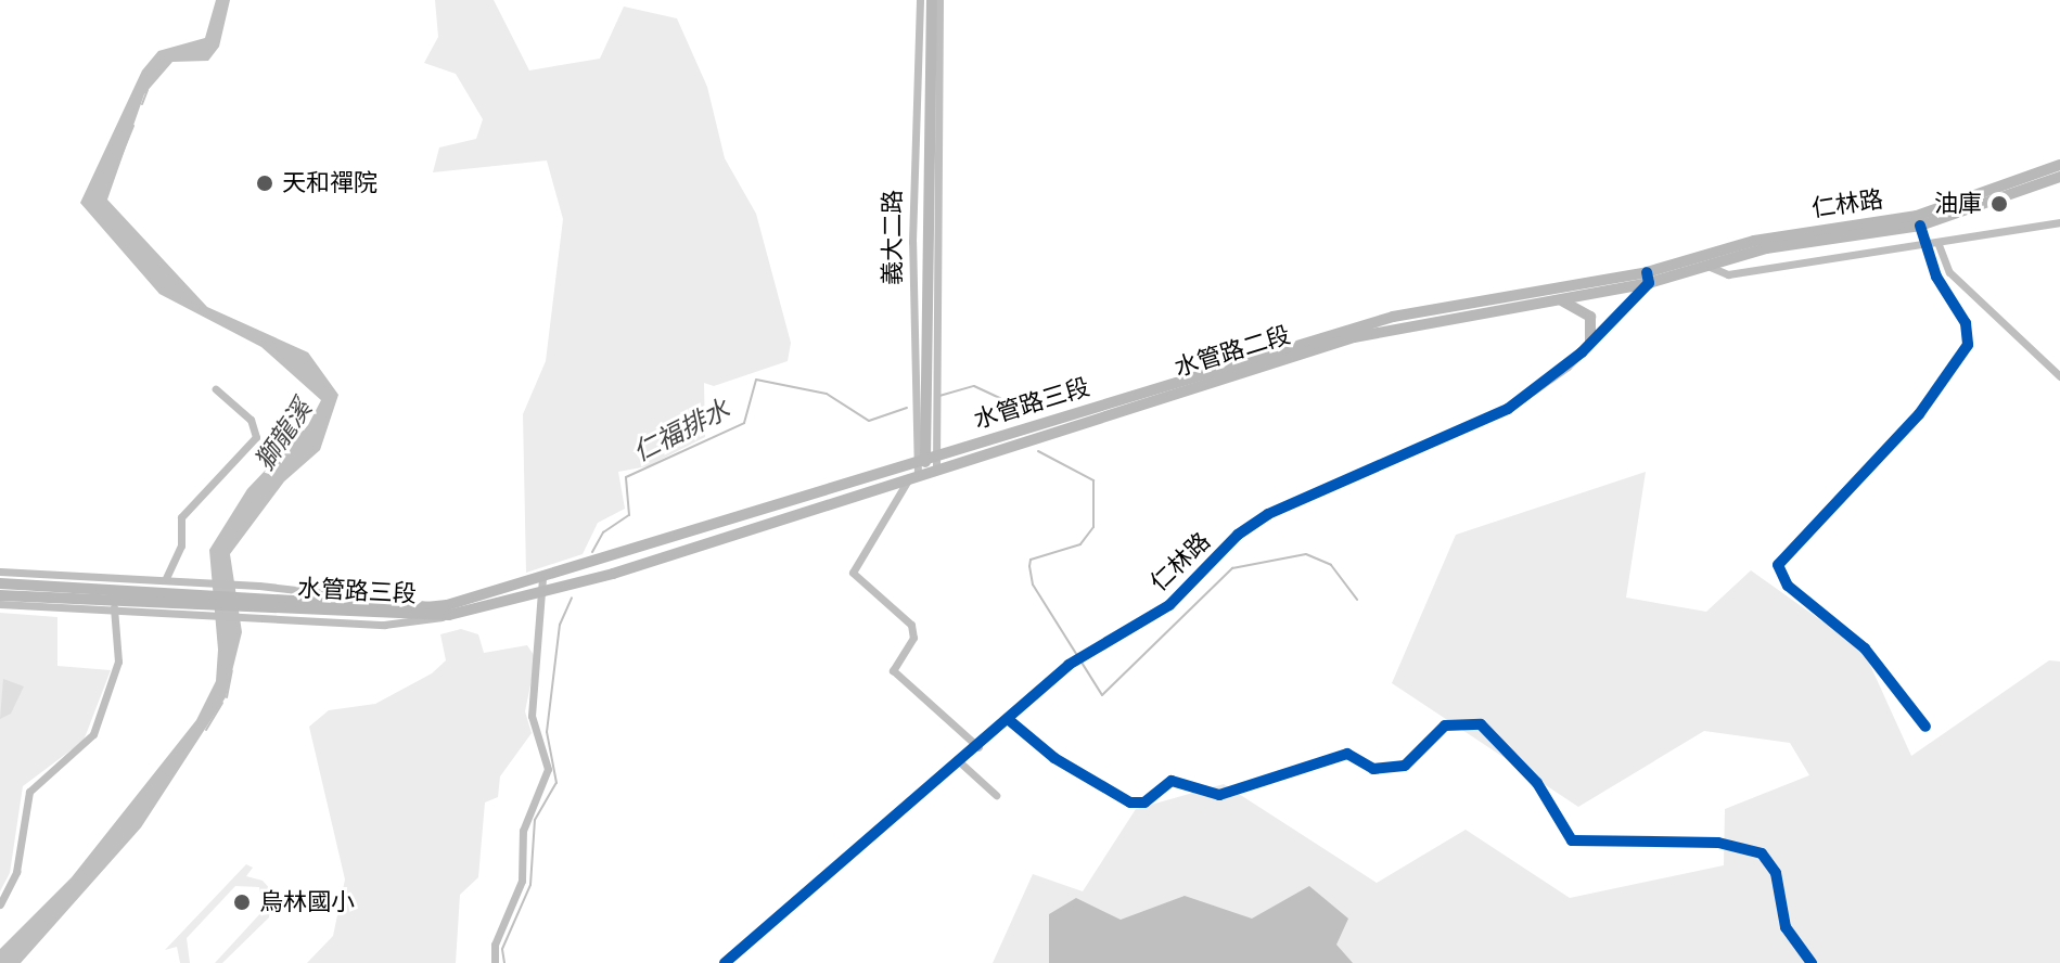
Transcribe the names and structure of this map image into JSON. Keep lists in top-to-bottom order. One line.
{"streets":{"main road":["仁林路","義大二路","水管路二段","水管路三段"]},"crossings":[["仁林路","水管路三段"],["義大二路","水管路二段"],["義大二路","水管路三段"],["水管路二段","水管路三段"]],"water":["仁福排水","獅龍溪"],"places":["天和禪院","油庫","烏林國小"]}
